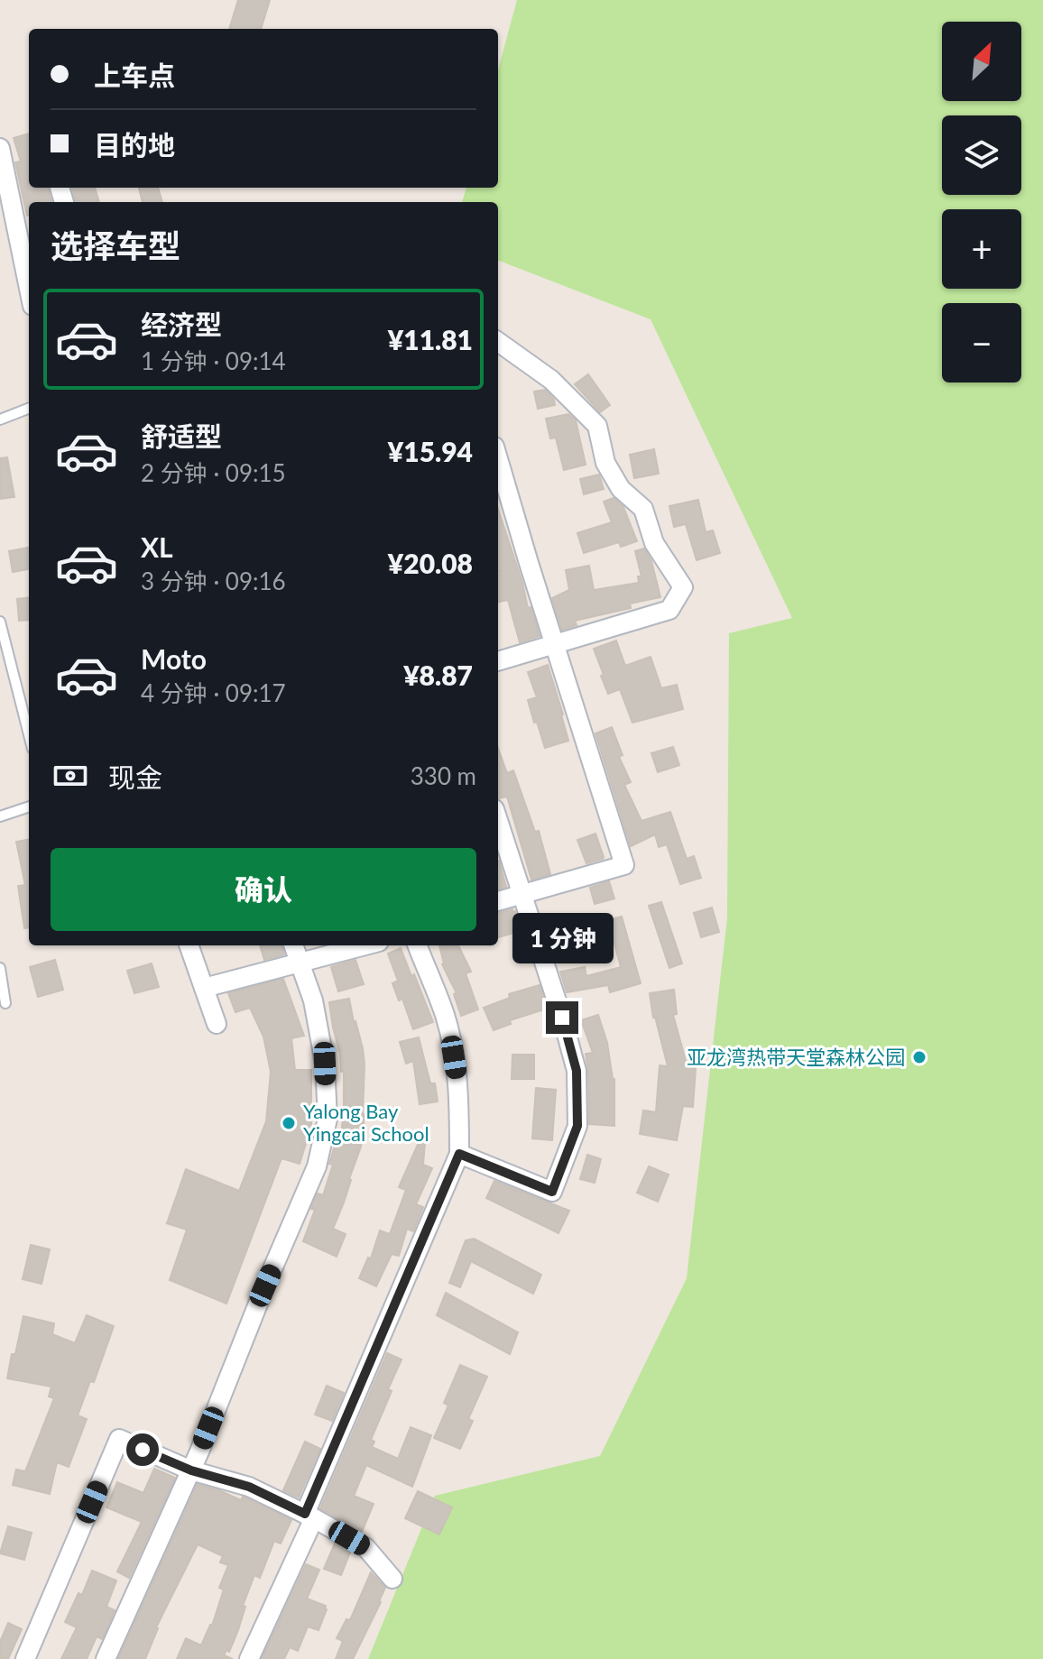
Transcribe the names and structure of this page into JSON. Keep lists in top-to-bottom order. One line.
{"places":["亚龙湾热带天堂森林公园","Yalong Bay Yingcai School"],"north":"top right","page":{"map_buttons":["+","−"],"banner":["上车点","目的地"],"heading":"选择车型","list":[{"name":"经济型","note":"1 分钟 · 09:14","value":"¥11.81"},{"name":"舒适型","note":"2 分钟 · 09:15","value":"¥15.94"},{"name":"XL","note":"3 分钟 · 09:16","value":"¥20.08"},{"name":"Moto","note":"4 分钟 · 09:17","value":"¥8.87"}],"pay":["现金","330 m"],"buttons":"确认","bubble":"1 分钟"}}
